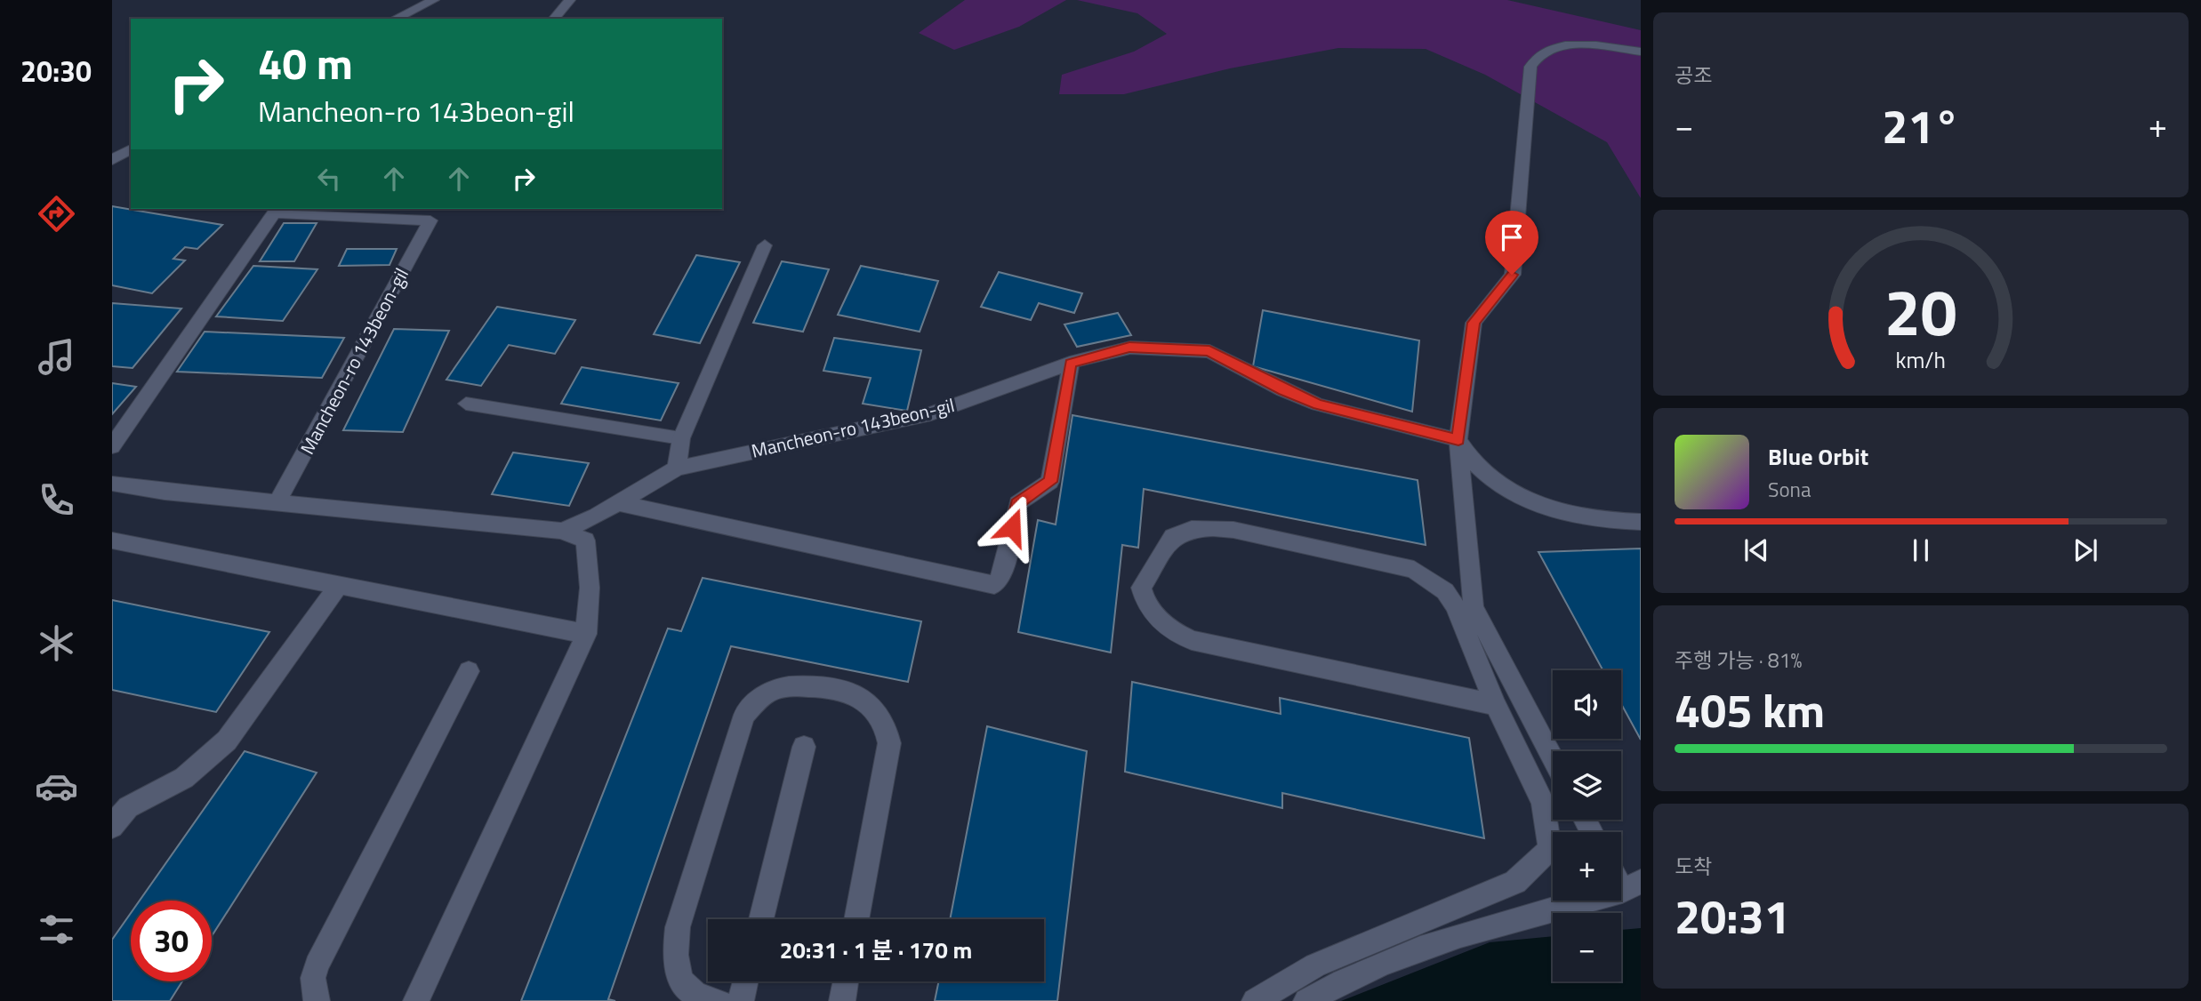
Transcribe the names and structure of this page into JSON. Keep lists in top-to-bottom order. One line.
{"streets":{"street":["Mancheon-ro 143beon-gil"]},"page":{"tabs":"20:30","tile":["공조",["주행 가능 · 81%","405 km"],["도착","20:31"]],"turn":["40 m","Mancheon-ro 143beon-gil"],"heat":["−","21°","+"],"song":["Blue Orbit","Sona"],"map_buttons":["+","−"],"limit":"30","trip":"20:31 · 1 분 · 170 m","gauge":["20","km/h"]}}
